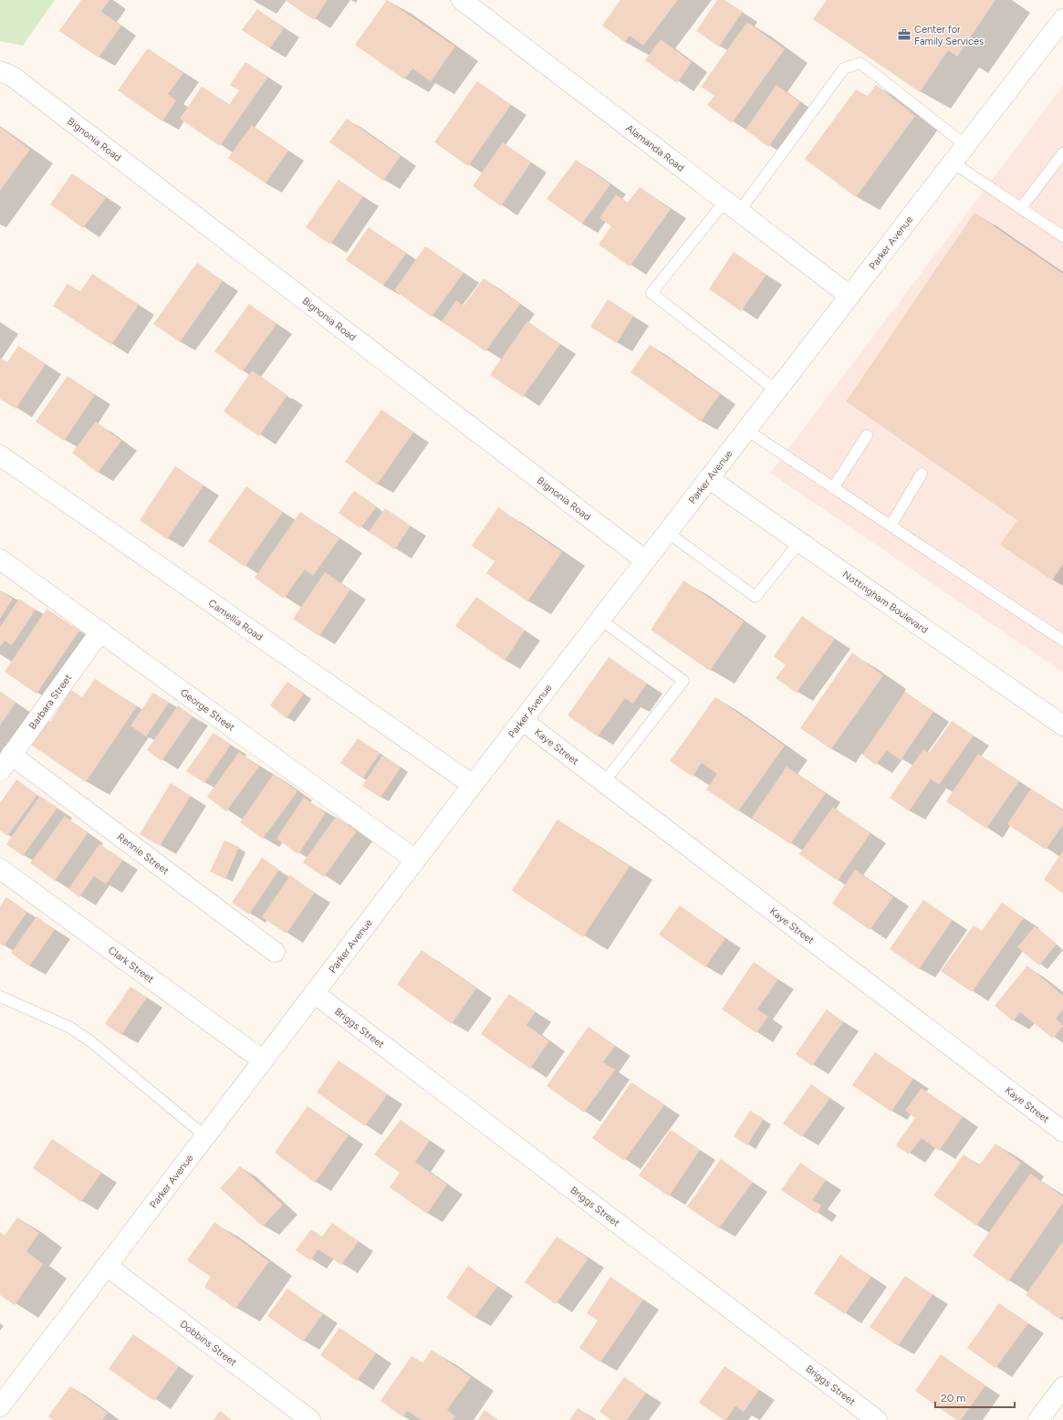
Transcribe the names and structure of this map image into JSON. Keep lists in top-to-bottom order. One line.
{"streets":{"street":["Bignonia Road","Alamanda Road","Parker Avenue","Nottingham Boulevard","Camellia Road","Barbara Street","George Street","Kaye Street","Rennie Street","Clark Street","Briggs Street","Dobbins Street"]},"crossings":[["Bignonia Road","Parker Avenue"],["Alamanda Road","Parker Avenue"],["Parker Avenue","Nottingham Boulevard"],["Parker Avenue","Camellia Road"],["Parker Avenue","George Street"],["Parker Avenue","Kaye Street"],["Parker Avenue","Clark Street"],["Parker Avenue","Briggs Street"],["Parker Avenue","Dobbins Street"],["Barbara Street","George Street"],["Barbara Street","Rennie Street"]],"places":{"office":["Center for Family Services"]},"scale_bar":"20 m"}
